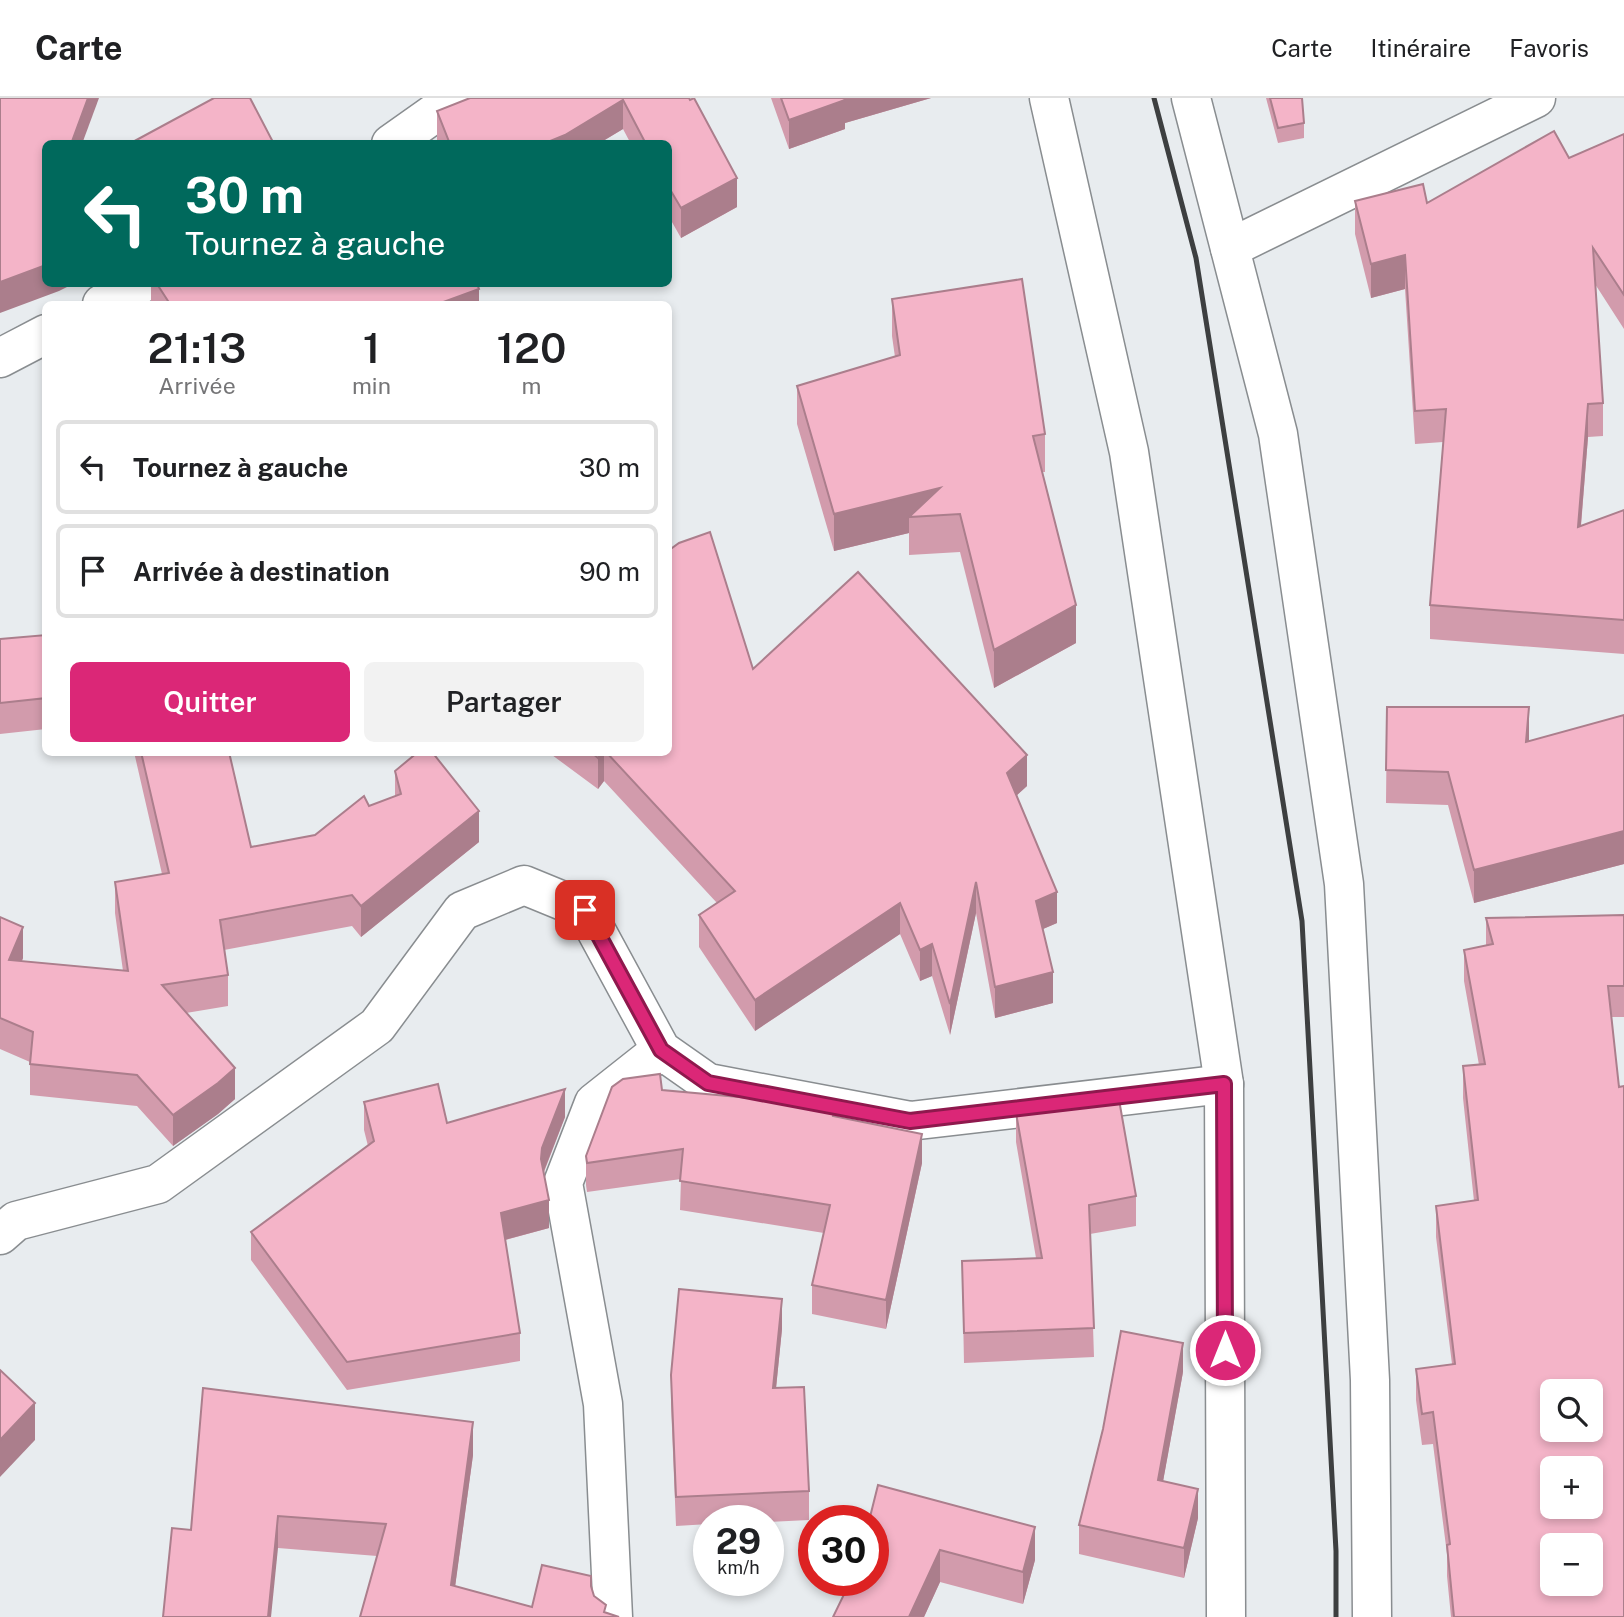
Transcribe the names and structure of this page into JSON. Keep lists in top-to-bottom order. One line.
{"page":{"header":"Carte","nav":["Carte","Itinéraire","Favoris"],"turn":["30 m","Tournez à gauche"],"eta":["21:13","Arrivée","1","min","120","m"],"list":[{"name":"Tournez à gauche","value":"30 m"},{"name":"Arrivée à destination","value":"90 m"}],"buttons":["Quitter","Partager"],"map_buttons":["+","−"],"speed":"29 km/h","limit":"30"}}
